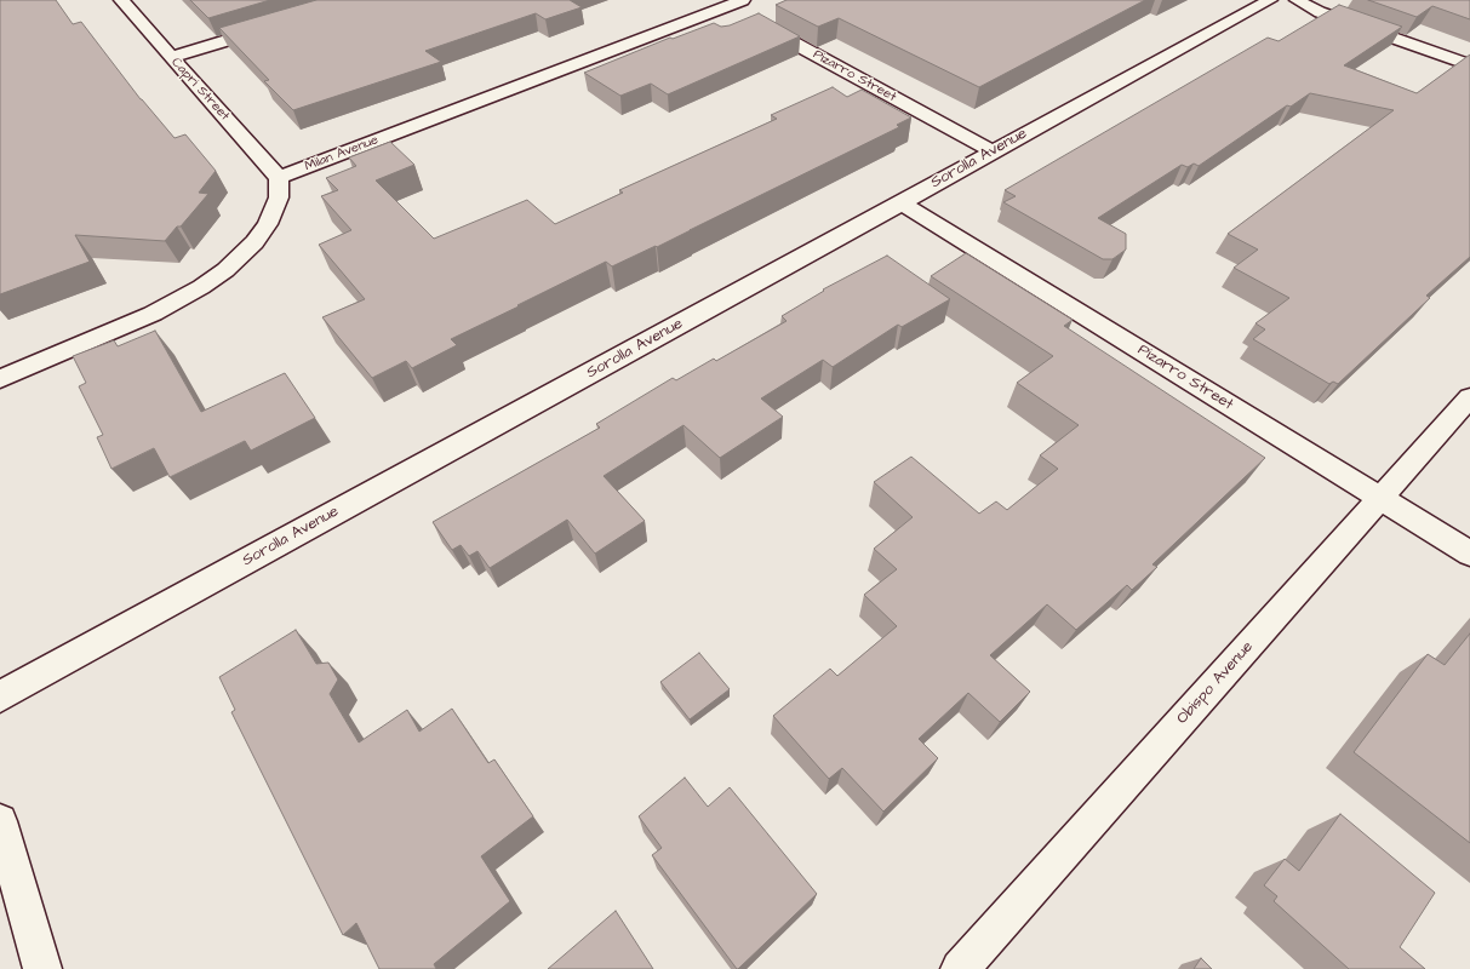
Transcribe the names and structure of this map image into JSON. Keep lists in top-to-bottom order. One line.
{"streets":{"street":["Pizarro Street","Capri Street","Milan Avenue","Sorolla Avenue","Obispo Avenue"]},"crossings":[["Pizarro Street","Milan Avenue"],["Pizarro Street","Sorolla Avenue"],["Pizarro Street","Obispo Avenue"],["Capri Street","Milan Avenue"]]}
